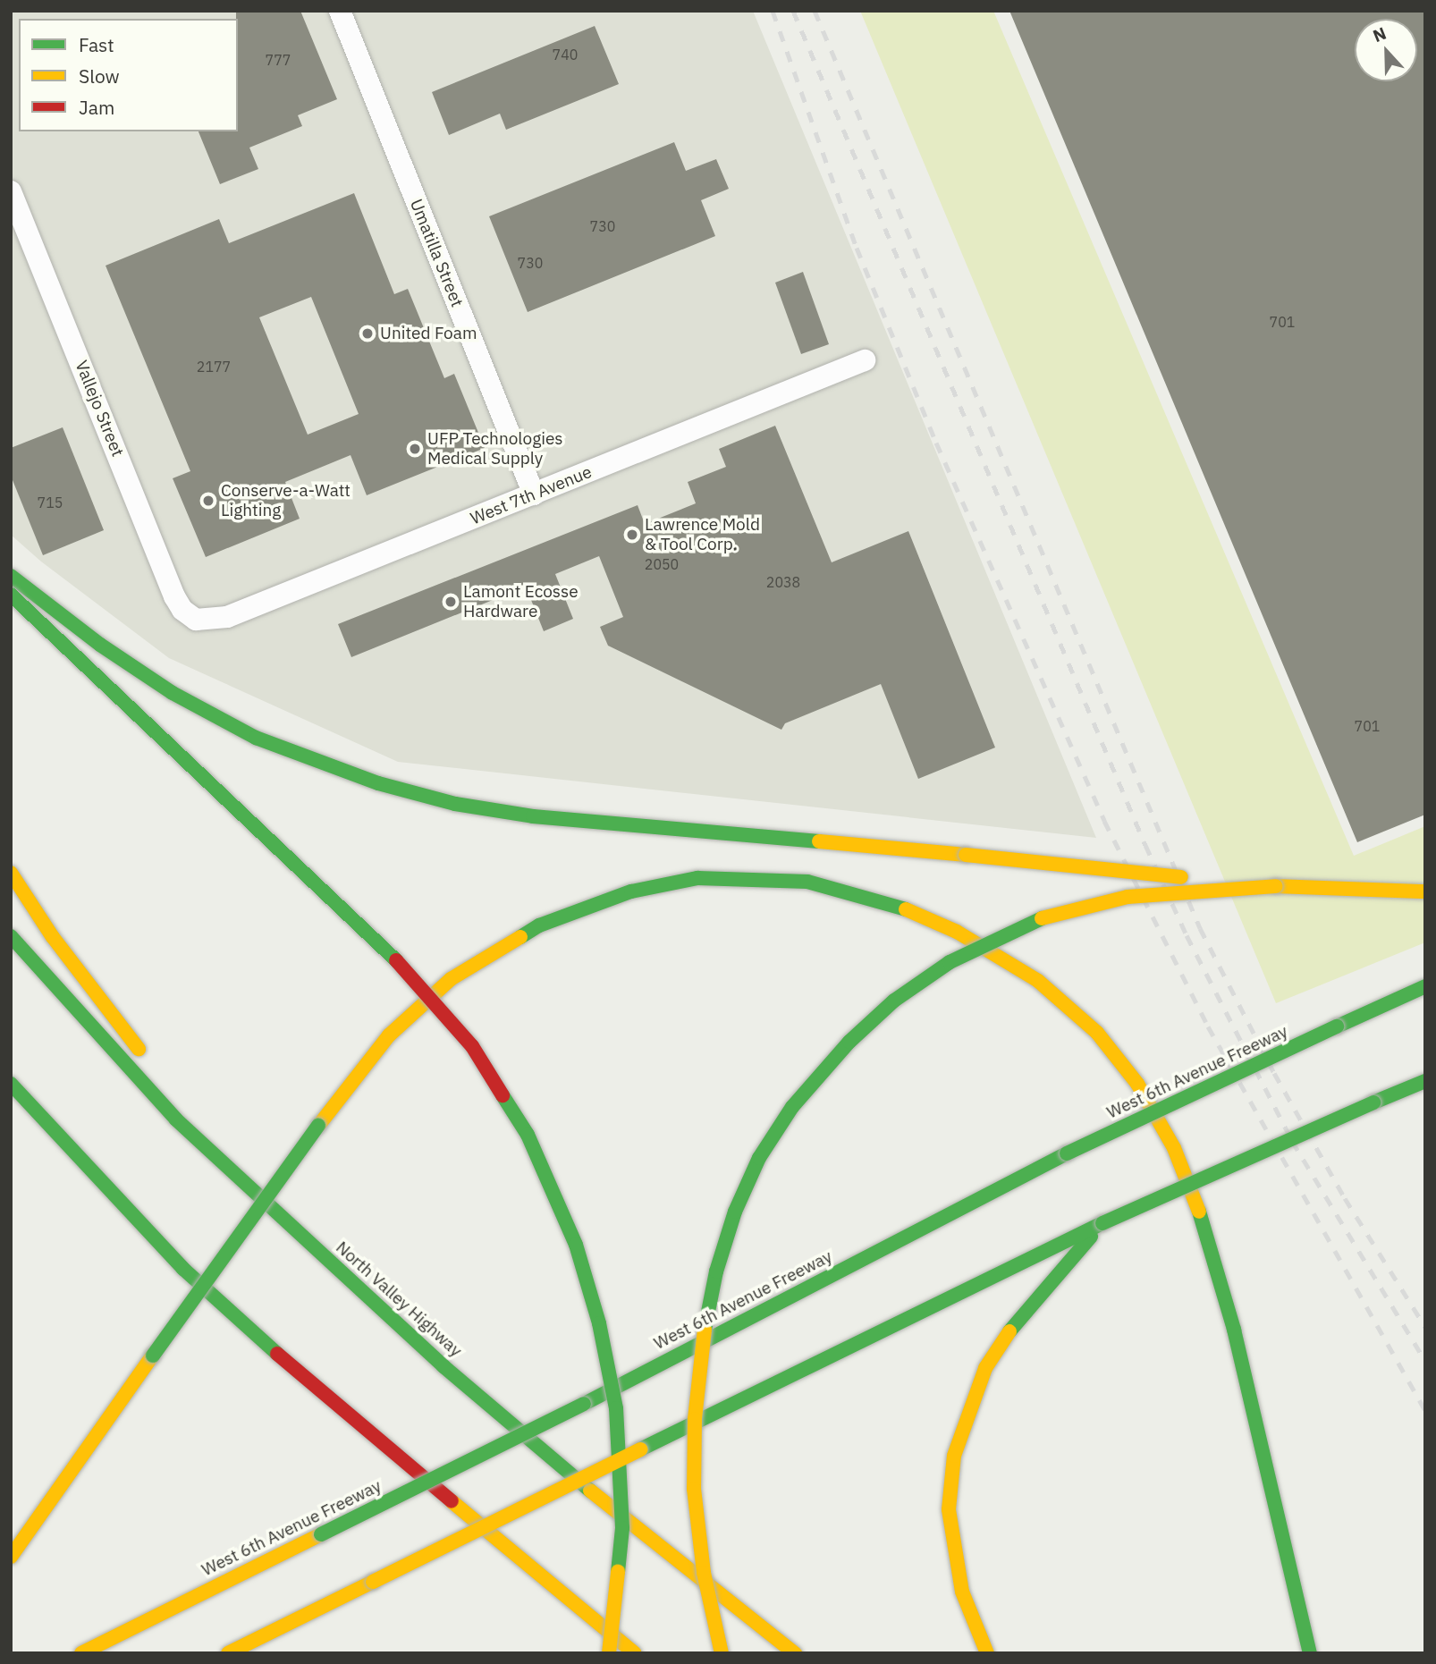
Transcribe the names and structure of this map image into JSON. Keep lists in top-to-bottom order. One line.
{"streets":{"highway":["West 6th Avenue Freeway","North Valley Highway"],"street":["Umatilla Street","Vallejo Street","West 7th Avenue"]},"crossings":[["Umatilla Street","West 7th Avenue"],["Vallejo Street","West 7th Avenue"]],"places":["United Foam","UFP Technologies Medical Supply","Conserve-a-Watt Lighting","Lawrence Mold & Tool Corp.","Lamont Ecosse Hardware"],"house_numbers":["740","777","730","730","701","2177","715","2050","2038","701"],"legend":["Fast","Slow","Jam"],"north":"top"}
